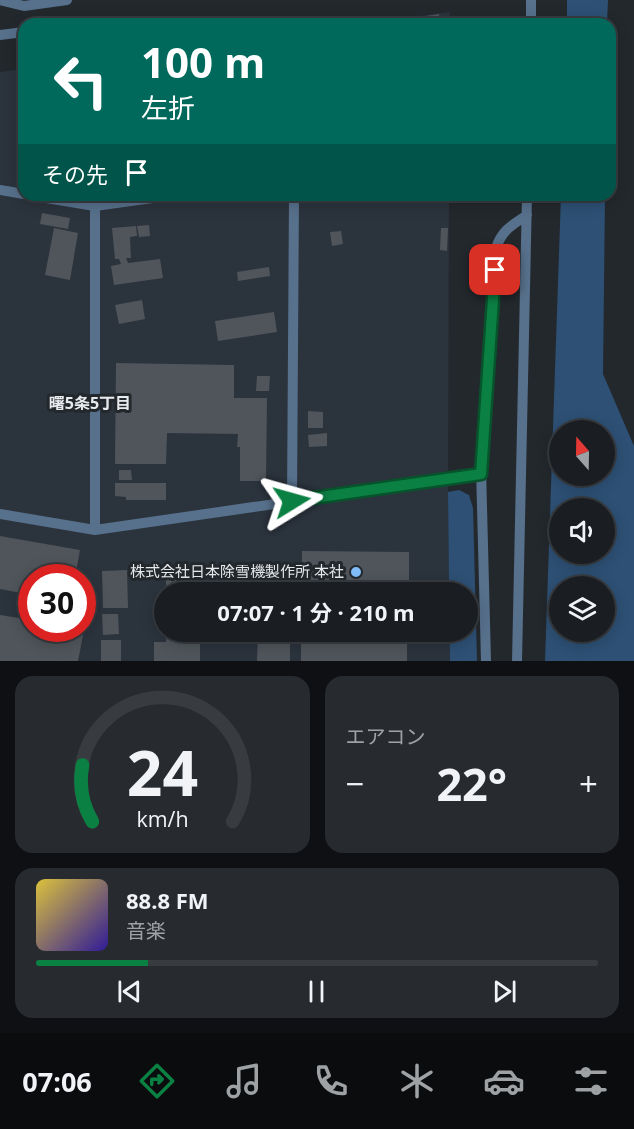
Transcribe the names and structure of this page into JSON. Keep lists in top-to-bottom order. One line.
{"districts":["曙5条5丁目"],"places":["株式会社日本除雪機製作所 本社"],"north":"top","page":{"turn":["100 m","左折"],"then":"その先","limit":"30","trip":"07:07 · 1 分 · 210 m","tile":"エアコン","heat":["−","22°","+"],"song":["88.8 FM","音楽"],"tabs":"07:06","gauge":["24","km/h"]}}
